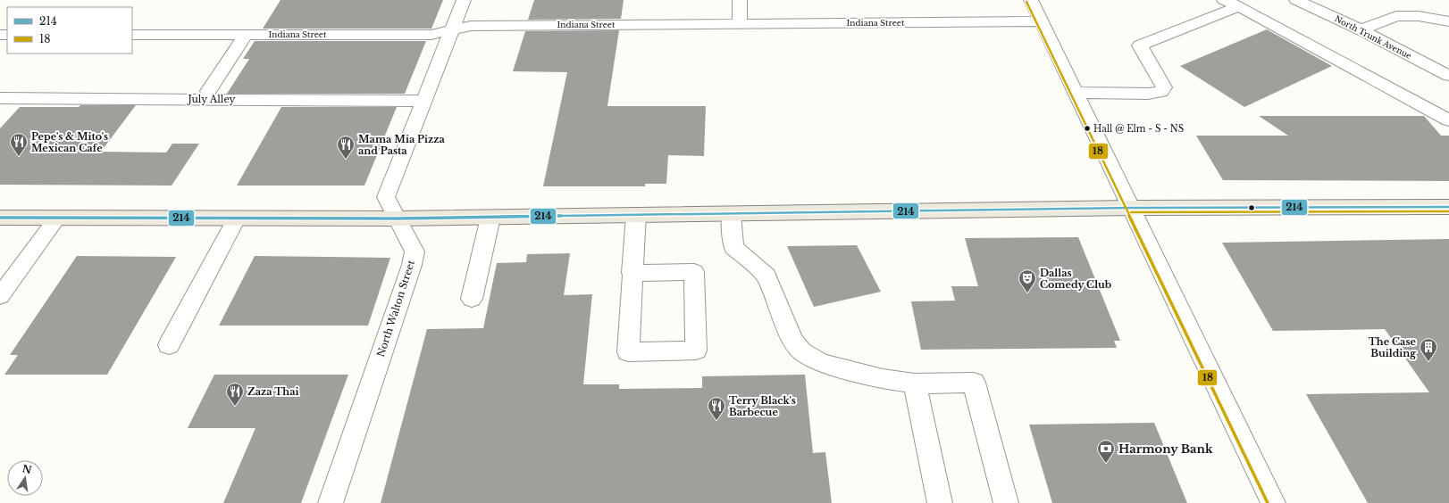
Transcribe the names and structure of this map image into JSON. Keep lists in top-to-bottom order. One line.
{"streets":{"street":["Indiana Street","North Trunk Avenue","July Alley","North Walton Street"]},"crossings":[["Indiana Street","North Walton Street"],["July Alley","North Walton Street"]],"places":{"other":["Hall @ Elm - S - NS"],"restaurant":["Pepe's & Mito's Mexican Cafe","Mama Mia Pizza and Pasta","Zaza Thai","Terry Black's Barbecue"],"theatre":["Dallas Comedy Club"],"building":["The Case Building"],"bank":["Harmony Bank"]},"lines":["transit line 18","transit line 214"],"legend":["214","18"],"north":"top"}
